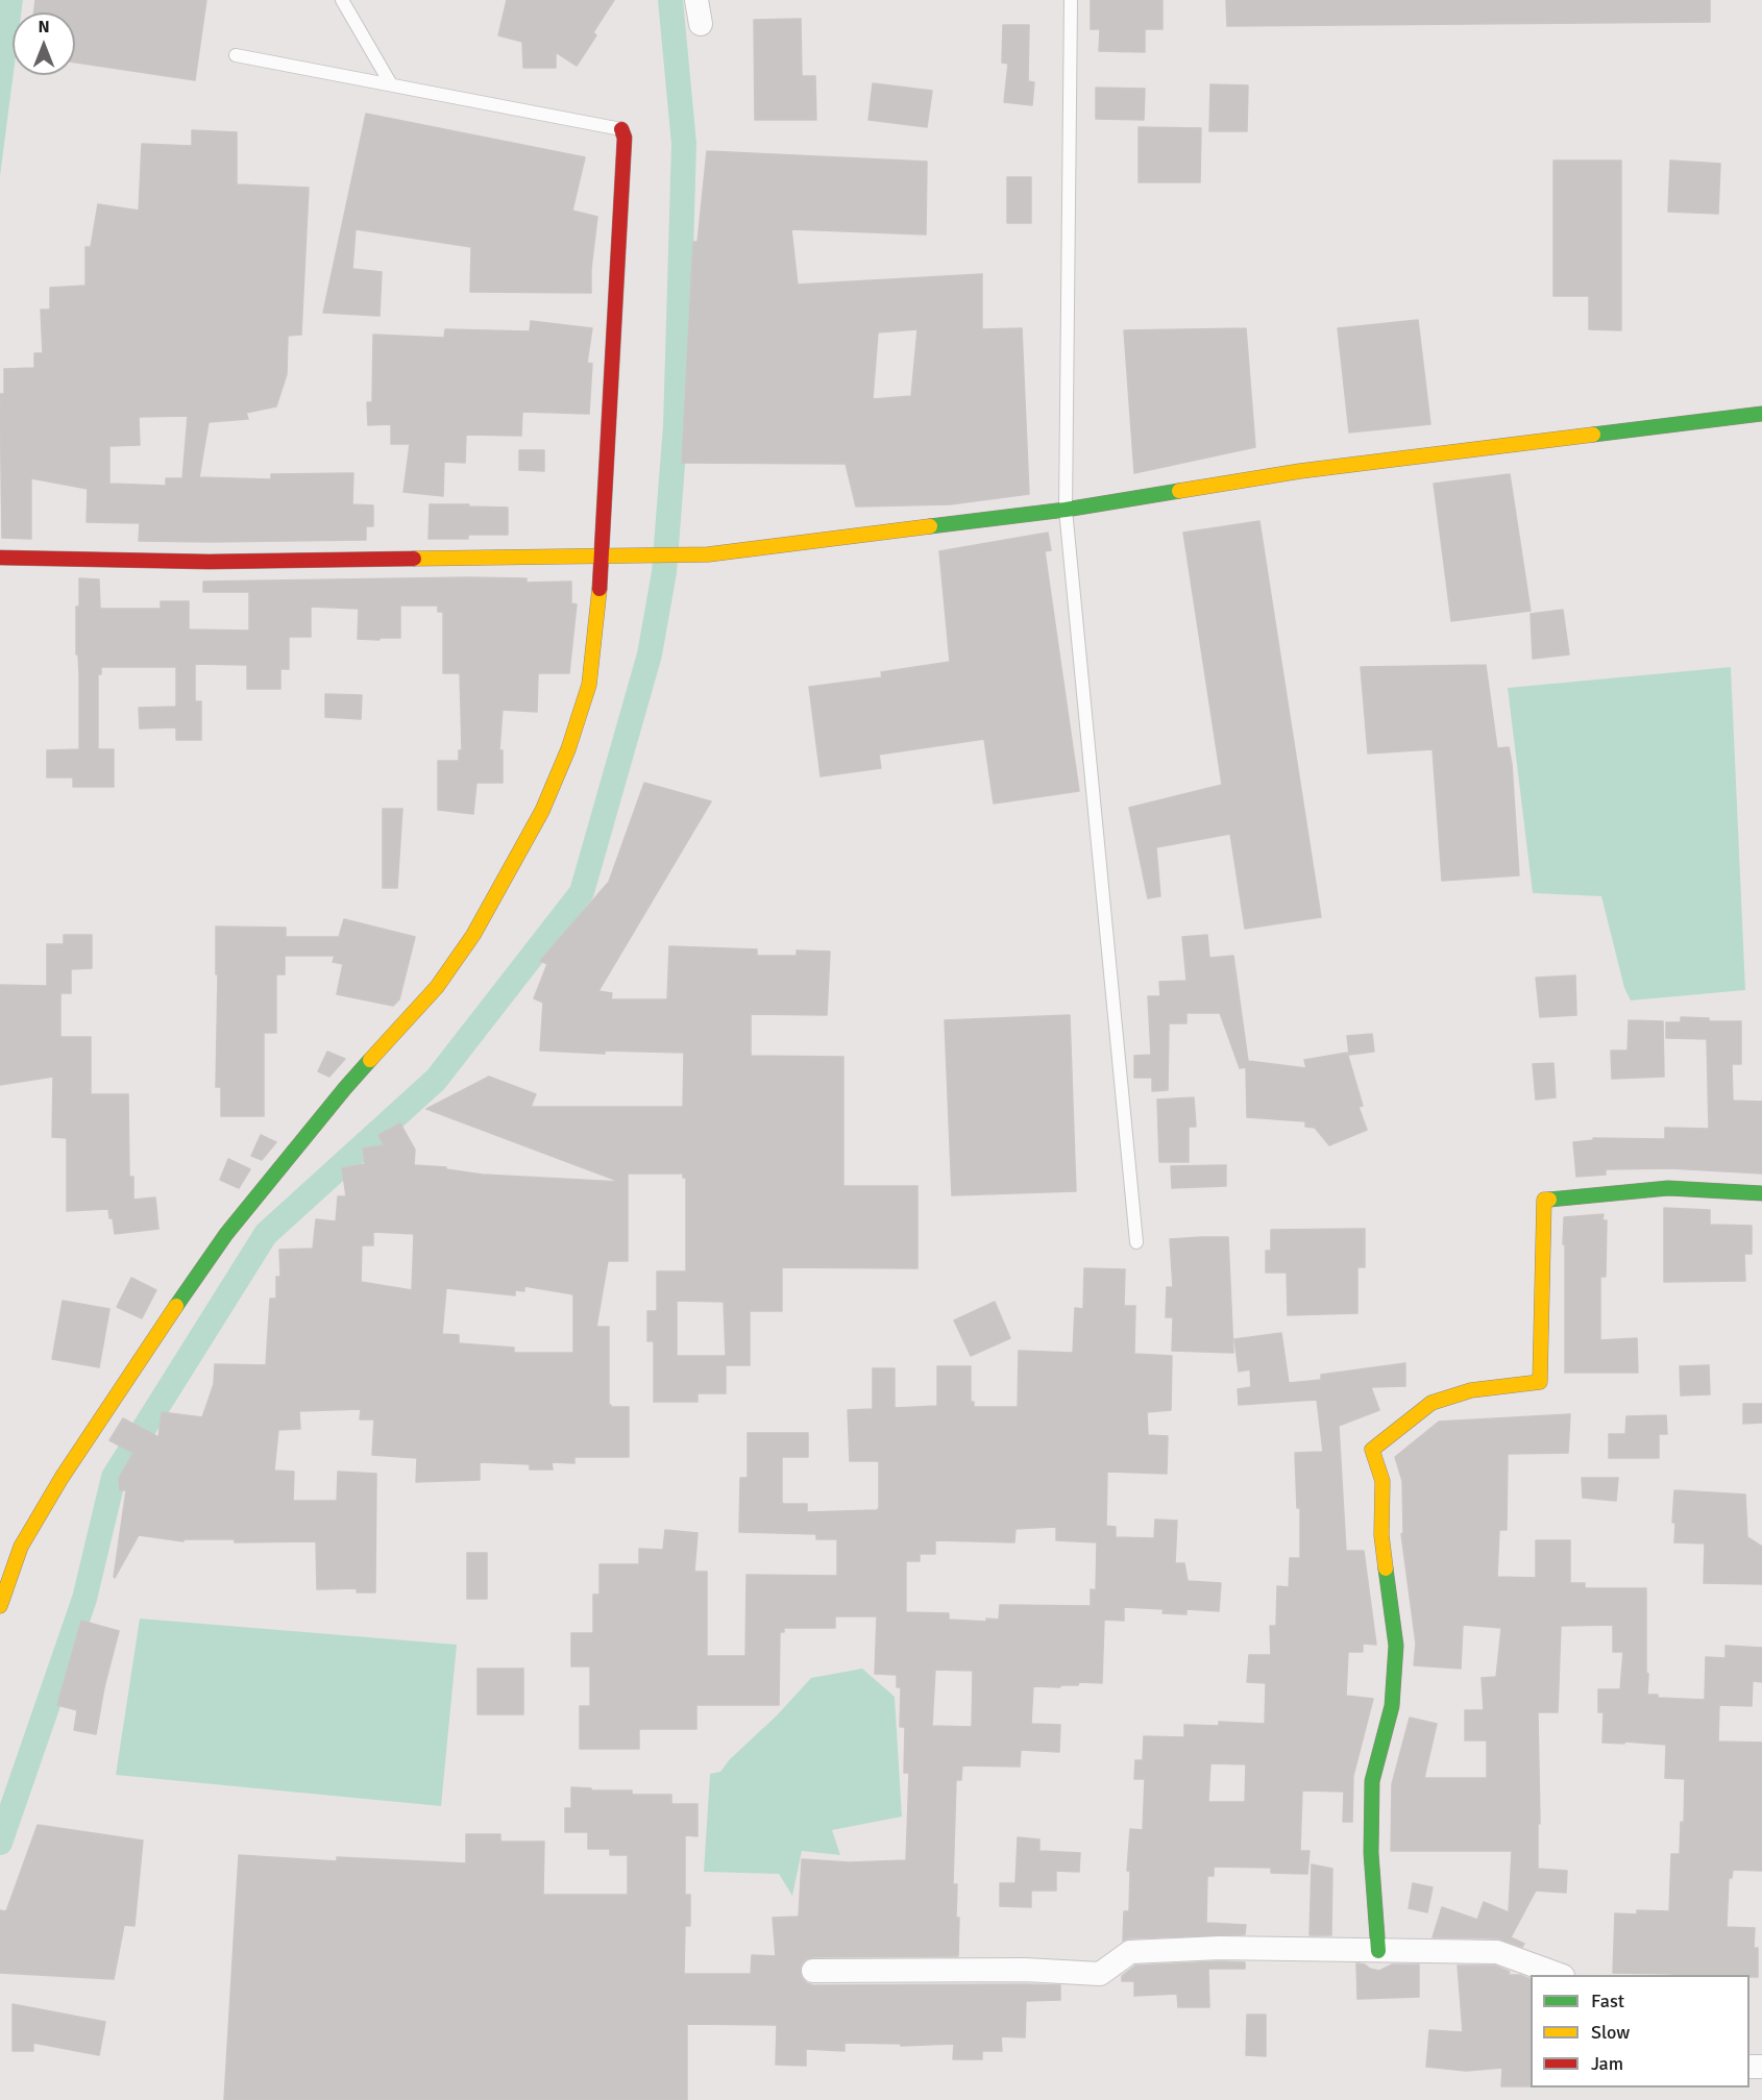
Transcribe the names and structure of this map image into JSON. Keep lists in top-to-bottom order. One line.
{"legend":["Fast","Slow","Jam"],"north":"top"}
